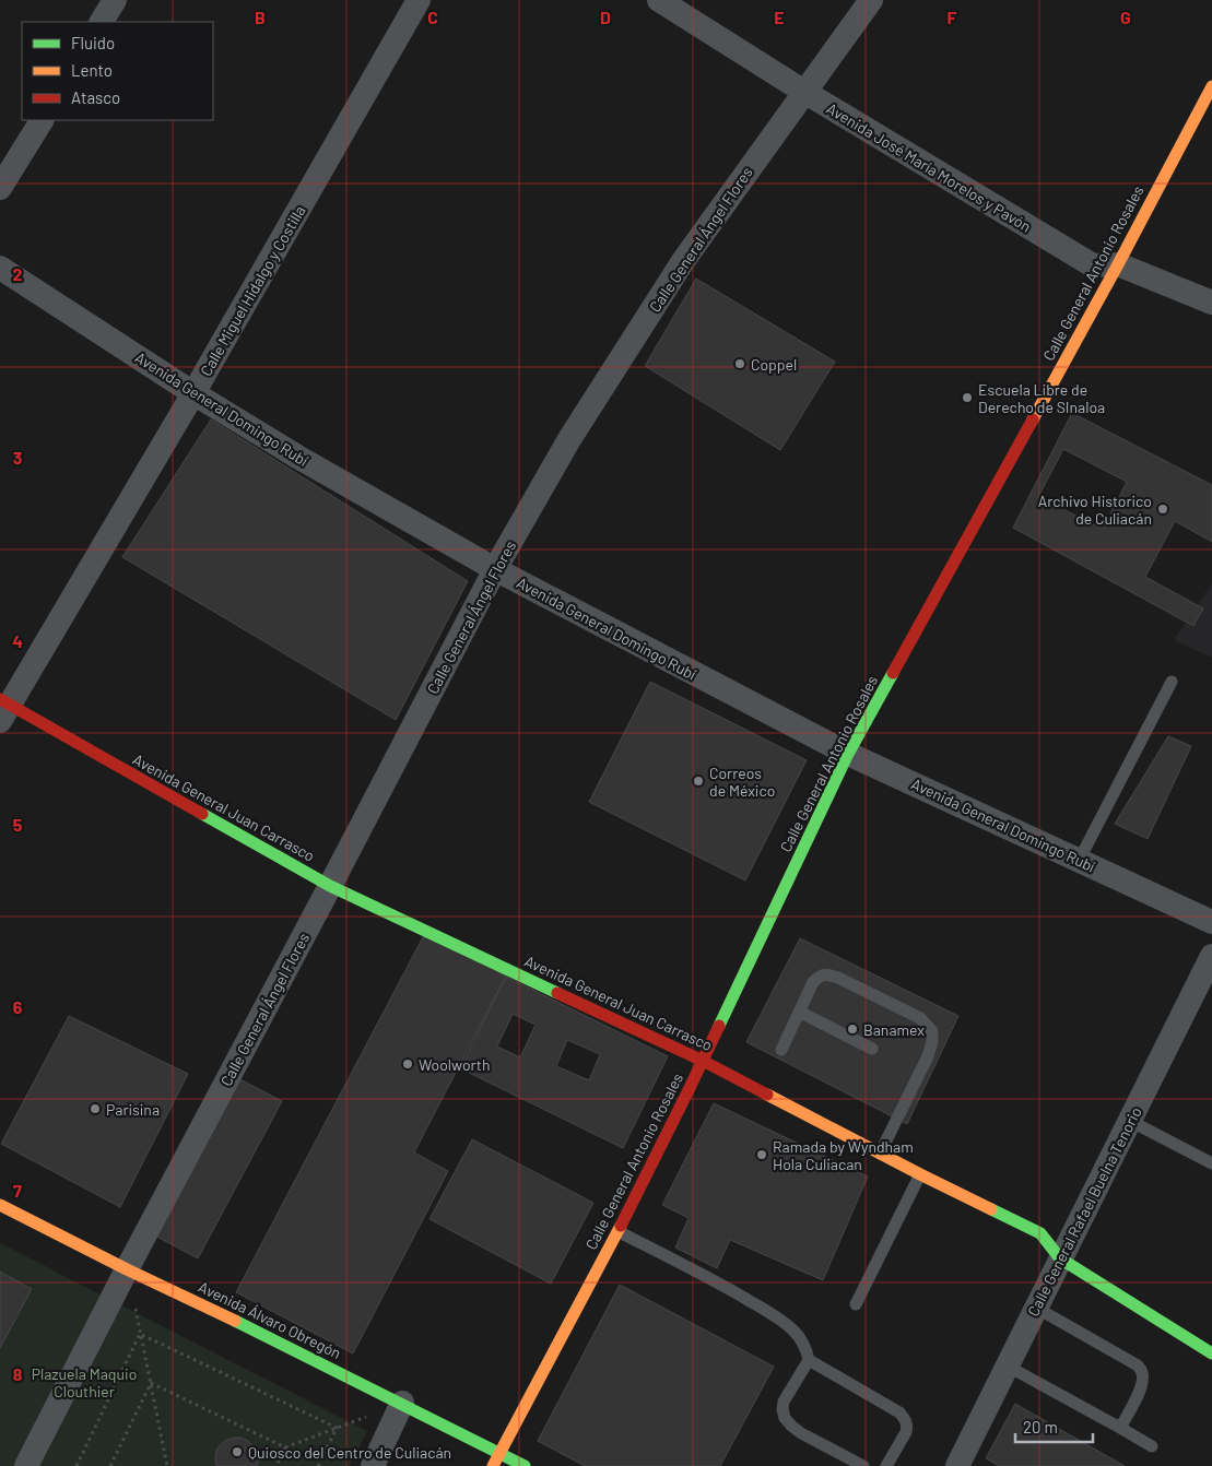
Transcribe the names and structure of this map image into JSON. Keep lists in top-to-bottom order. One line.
{"streets":{"street":["Avenida José María Morelos y Pavón","Calle General Ángel Flores","Calle General Antonio Rosales","Calle Miguel Hidalgo y Costilla","Avenida General Domingo Rubí","Avenida General Juan Carrasco","Calle General Rafael Buelna Tenorio","Avenida Álvaro Obregón"]},"crossings":[["Avenida José María Morelos y Pavón","Calle General Ángel Flores"],["Avenida José María Morelos y Pavón","Calle General Antonio Rosales"],["Calle General Ángel Flores","Avenida General Domingo Rubí"],["Calle General Ángel Flores","Avenida General Juan Carrasco"],["Calle General Ángel Flores","Avenida Álvaro Obregón"],["Calle General Antonio Rosales","Avenida General Domingo Rubí"],["Calle General Antonio Rosales","Avenida General Juan Carrasco"],["Calle General Antonio Rosales","Avenida Álvaro Obregón"],["Calle Miguel Hidalgo y Costilla","Avenida General Domingo Rubí"],["Calle Miguel Hidalgo y Costilla","Avenida General Juan Carrasco"],["Avenida General Juan Carrasco","Calle General Rafael Buelna Tenorio"]],"parks":["Plazuela Maquio Clouthier"],"places":["Coppel","Escuela Libre de Derecho de SInaloa","Archivo Historico de Culiacán","Correos de México","Banamex","Woolworth","Parisina","Ramada by Wyndham Hola Culiacan","Quiosco del Centro de Culiacán"],"legend":["Fluido","Lento","Atasco"],"scale_bar":"20 m","grid":{"columns":["B","C","D","E","F","G"],"rows":["2","3","4","5","6","7","8"]}}
